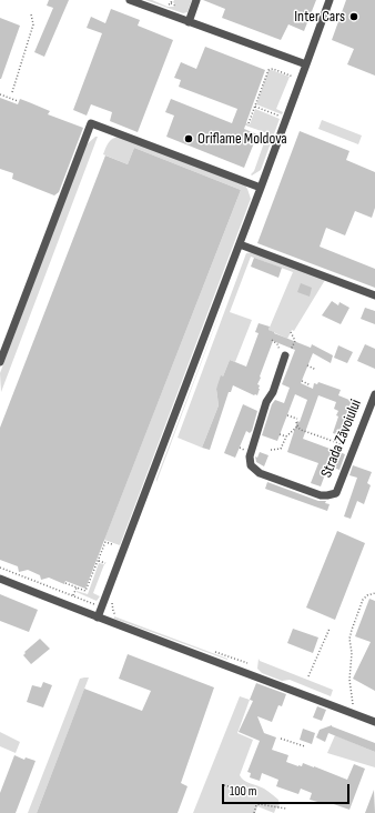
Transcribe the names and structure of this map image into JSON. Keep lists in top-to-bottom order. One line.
{"streets":{"street":["Strada Zăvoiului"]},"places":["Inter Cars","Oriflame Moldova"],"scale_bar":"100 m"}
